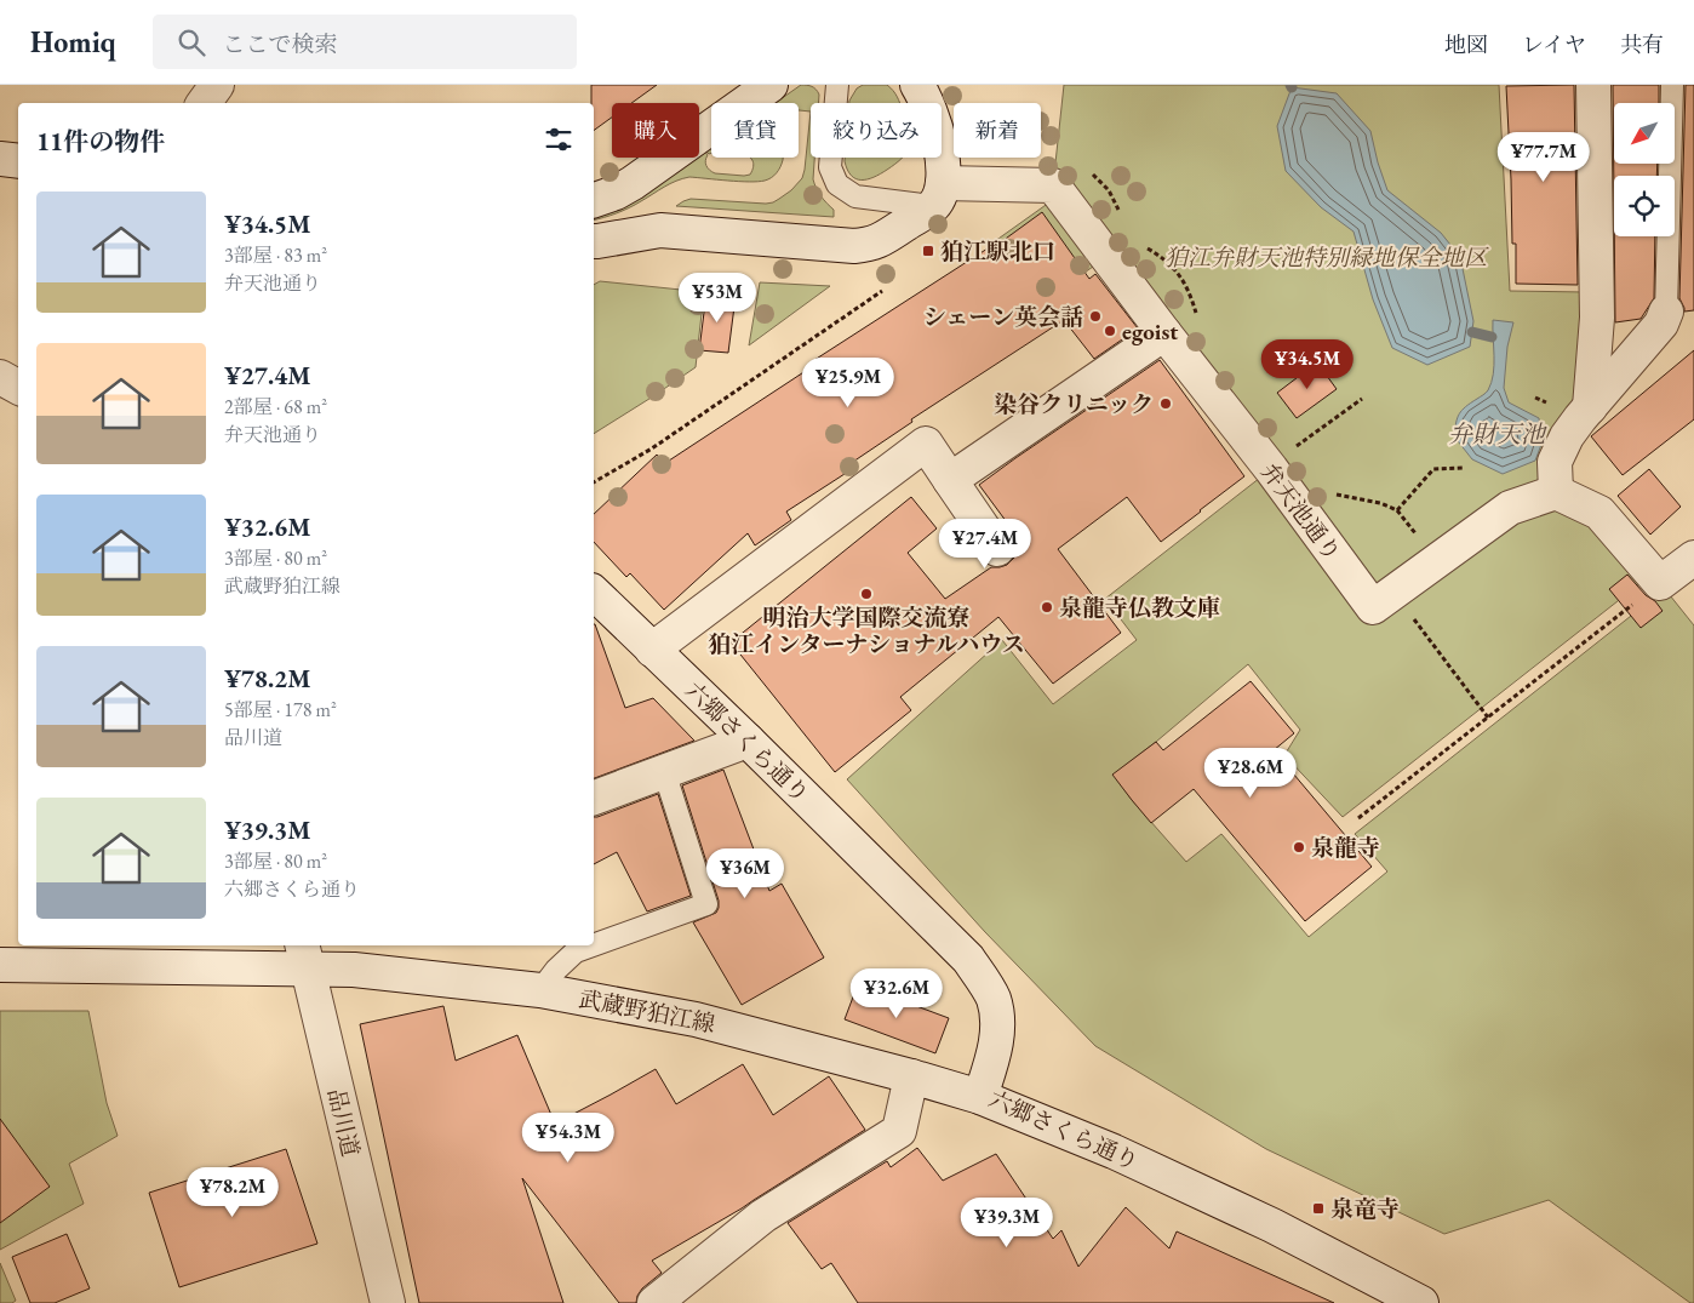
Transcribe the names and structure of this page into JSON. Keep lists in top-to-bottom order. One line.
{"streets":{"street":["弁天池通り","六郷さくら通り","武蔵野狛江線","品川道"]},"crossings":[["六郷さくら通り","武蔵野狛江線"],["武蔵野狛江線","品川道"]],"water":["弁財天池"],"parks":["狛江弁財天池特別緑地保全地区"],"places":{"transit":["狛江駅北口","泉竜寺"],"other":["シェーン英会話","egoist","染谷クリニック","明治大学国際交流寮 狛江インターナショナルハウス","泉龍寺仏教文庫","泉龍寺"]},"north":"bottom left","page":{"header":"Homiq","search":"ここで検索","nav":["地図","レイヤ","共有"],"chip":["購入","賃貸","絞り込み","新着"],"heading":"11件の物件","price":["¥77.7M","¥53M","¥34.5M","¥25.9M","¥27.4M","¥28.6M","¥36M","¥32.6M","¥54.3M","¥78.2M","¥39.3M"],"list":[{"name":"¥34.5M","note":"3部屋 · 83 m² · 弁天池通り"},{"name":"¥27.4M","note":"2部屋 · 68 m² · 弁天池通り"},{"name":"¥32.6M","note":"3部屋 · 80 m² · 武蔵野狛江線"},{"name":"¥78.2M","note":"5部屋 · 178 m² · 品川道"},{"name":"¥39.3M","note":"3部屋 · 80 m² · 六郷さくら通り"}]}}
